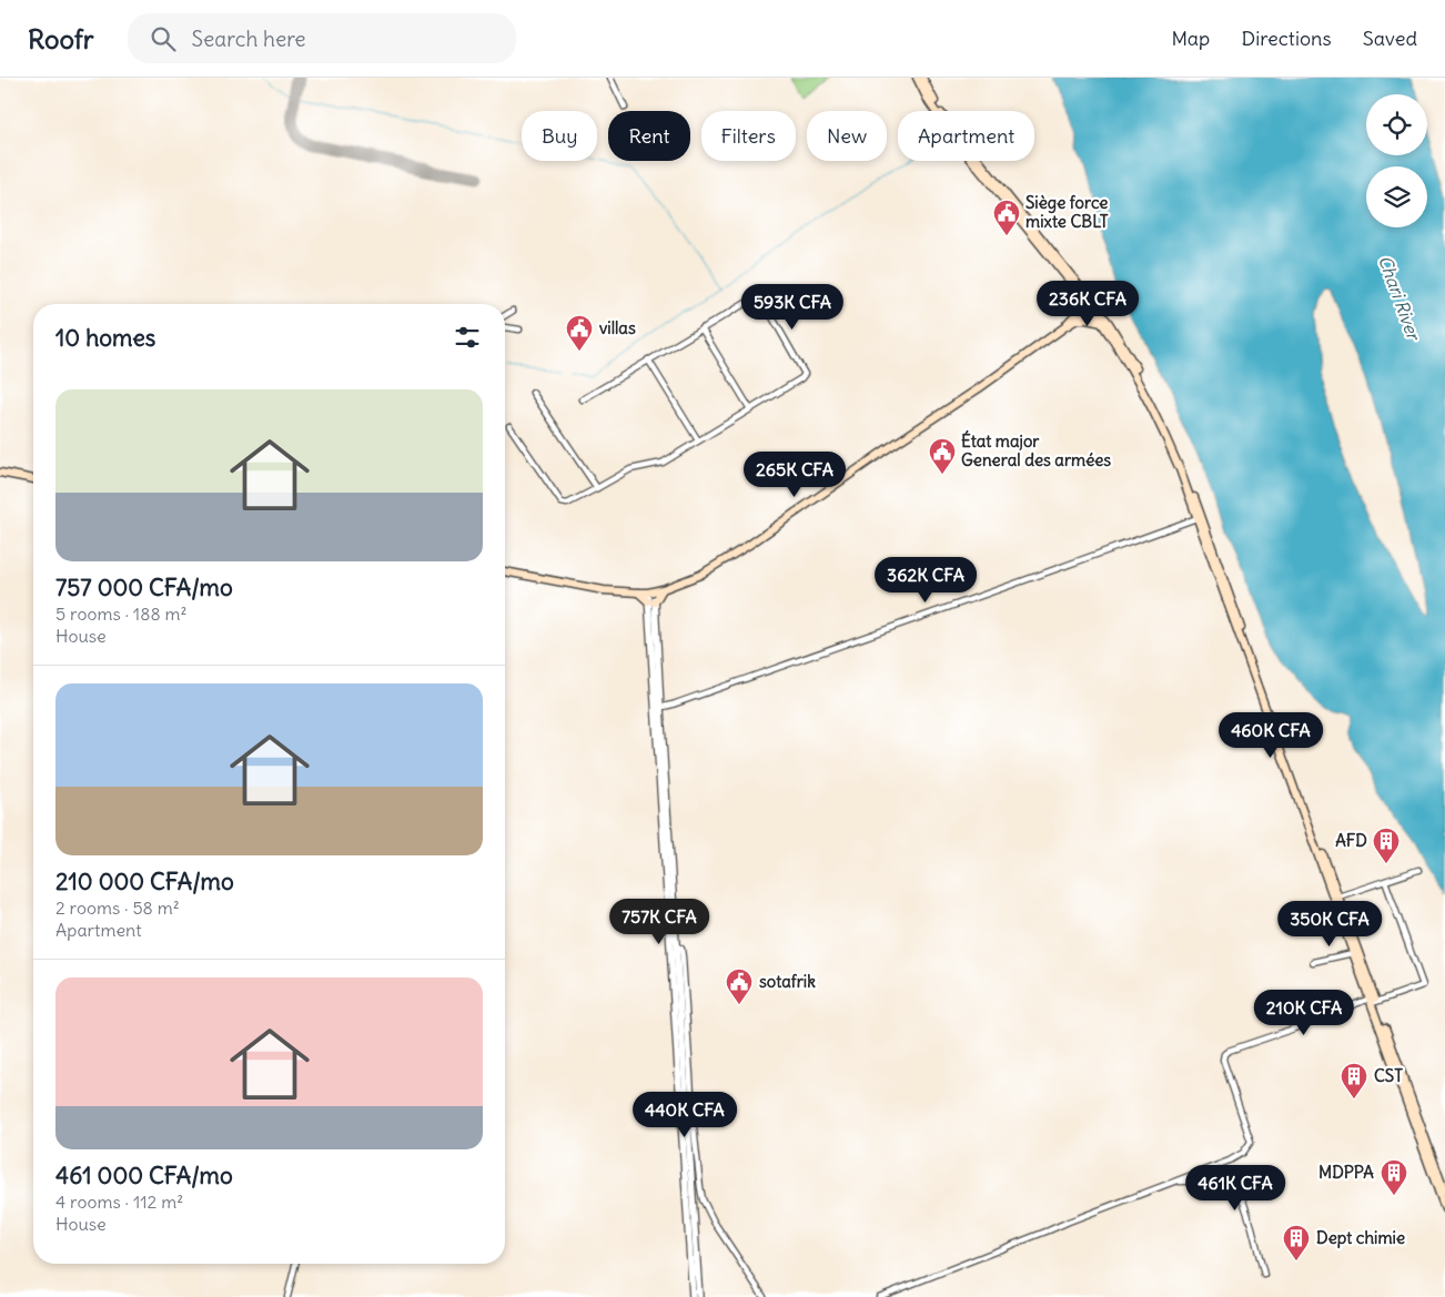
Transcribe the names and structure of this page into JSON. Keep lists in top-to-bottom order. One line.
{"water":["Chari River"],"places":{"public building":["Siège force mixte CBLT","villas","État major General des armées","sotafrik"],"building":["AFD","CST","MDPPA","Dept chimie"]},"page":{"header":"Roofr","search":"Search here","nav":["Map","Directions","Saved"],"chip":["Buy","Rent","Filters","New","Apartment"],"price":["236K CFA","593K CFA","265K CFA","362K CFA","460K CFA","757K CFA","350K CFA","210K CFA","440K CFA","461K CFA"],"heading":"10 homes","list":[{"name":"757 000 CFA/mo","note":"5 rooms · 188 m² · House"},{"name":"210 000 CFA/mo","note":"2 rooms · 58 m² · Apartment"},{"name":"461 000 CFA/mo","note":"4 rooms · 112 m² · House"}]}}
